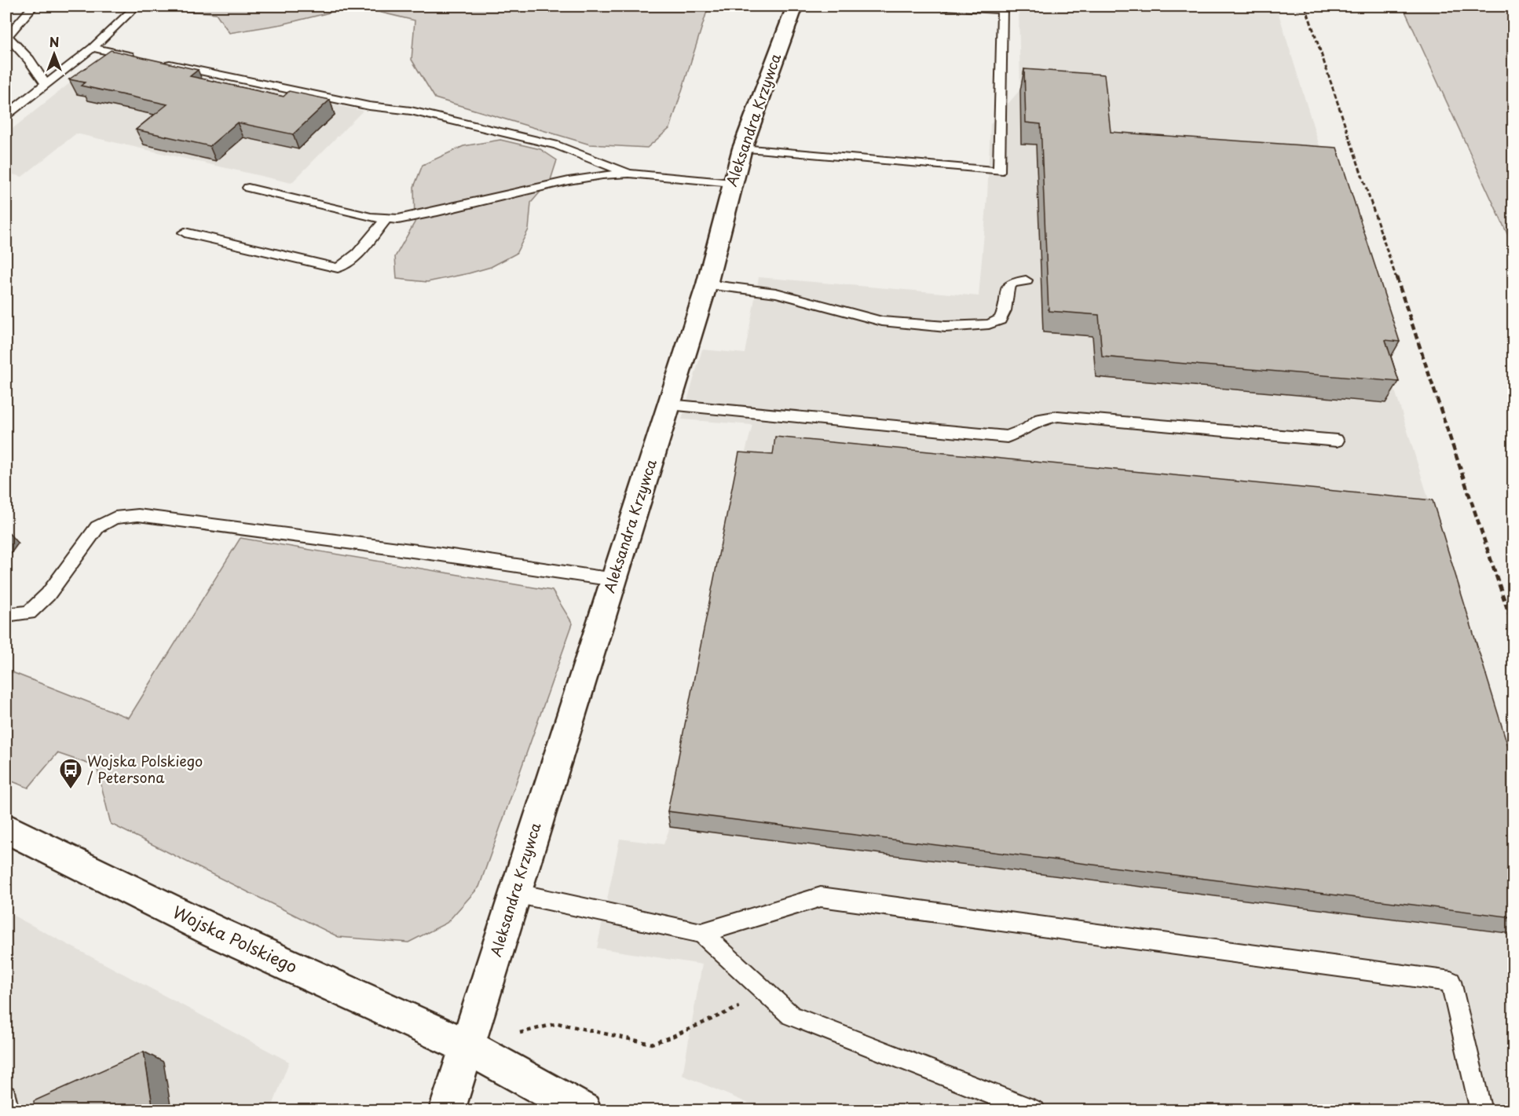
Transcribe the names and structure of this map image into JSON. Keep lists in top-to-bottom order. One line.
{"streets":{"street":["Aleksandra Krzywca","Wojska Polskiego"]},"crossings":[["Aleksandra Krzywca","Wojska Polskiego"]],"places":{"bus stop":["Wojska Polskiego / Petersona"]},"north":"top"}
